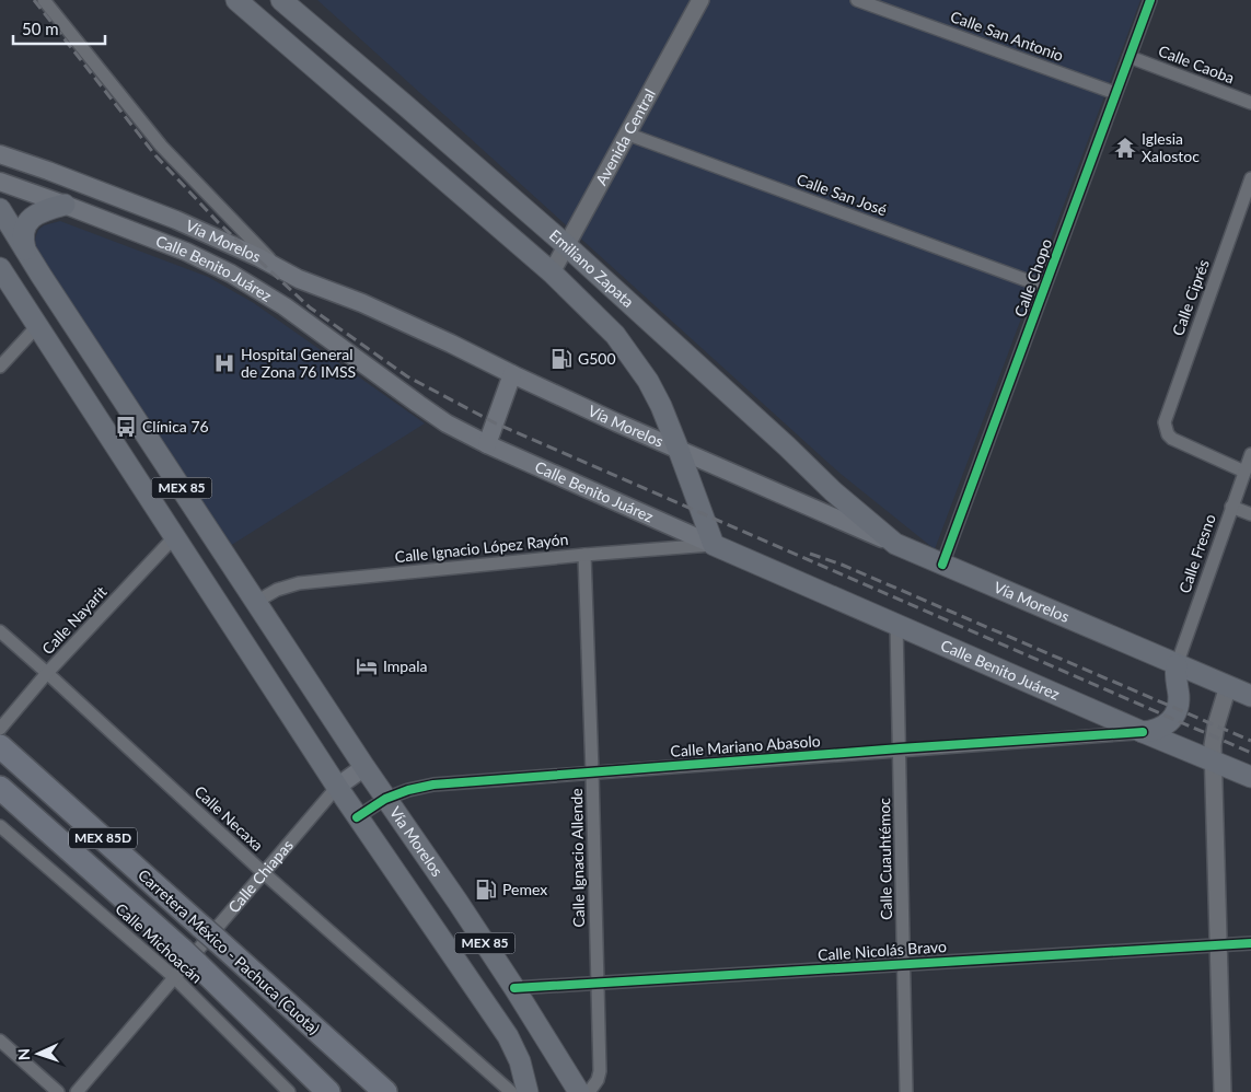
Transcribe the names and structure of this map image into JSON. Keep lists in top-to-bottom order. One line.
{"streets":{"highway":["MEX 85D","Carretera México - Pachuca (Cuota)"],"main road":["Vía Morelos","Emiliano Zapata","Calle Benito Juárez","MEX 85","Calle Chiapas"],"street":["Calle San Antonio","Calle Caoba","Avenida Central","Calle San José","Calle Chopo","Calle Ciprés","Calle Ignacio López Rayón","Calle Fresno","Calle Nayarit","Calle Mariano Abasolo","Calle Necaxa","Calle Ignacio Allende","Calle Cuauhtémoc","Calle Michoacán","Calle Nicolás Bravo"]},"crossings":[["Calle San Antonio","Calle Chopo"],["Calle Caoba","Calle Chopo"],["Avenida Central","Calle San José"],["Avenida Central","Emiliano Zapata"],["Calle San José","Calle Chopo"],["Vía Morelos","Emiliano Zapata"],["Vía Morelos","Calle Chopo"],["Vía Morelos","Calle Ignacio López Rayón"],["Vía Morelos","Calle Fresno"],["Vía Morelos","Calle Mariano Abasolo"],["Vía Morelos","Calle Chiapas"],["Vía Morelos","Calle Nicolás Bravo"],["Emiliano Zapata","Calle Benito Juárez"],["Emiliano Zapata","Calle Ignacio López Rayón"],["Calle Benito Juárez","Calle Ignacio López Rayón"],["Calle Benito Juárez","Calle Mariano Abasolo"],["Calle Benito Juárez","Calle Cuauhtémoc"],["Calle Ciprés","Calle Fresno"],["MEX 85","Calle Nayarit"],["MEX 85","Calle Mariano Abasolo"],["MEX 85","Calle Chiapas"],["Calle Ignacio López Rayón","Calle Ignacio Allende"],["Calle Nayarit","Calle Necaxa"],["Calle Nayarit","Carretera México - Pachuca (Cuota)"],["Calle Mariano Abasolo","Calle Ignacio Allende"],["Calle Mariano Abasolo","Calle Cuauhtémoc"],["Calle Necaxa","Calle Chiapas"],["Calle Ignacio Allende","Calle Nicolás Bravo"],["Calle Cuauhtémoc","Calle Nicolás Bravo"],["Calle Chiapas","Calle Michoacán"]],"places":{"temple":["Iglesia Xalostoc"],"fuel station":["G500","Pemex"],"hospital":["Hospital General de Zona 76 IMSS"],"bus stop":["Clínica 76"],"hotel":["Impala"]},"scale_bar":"50 m","north":"left"}
